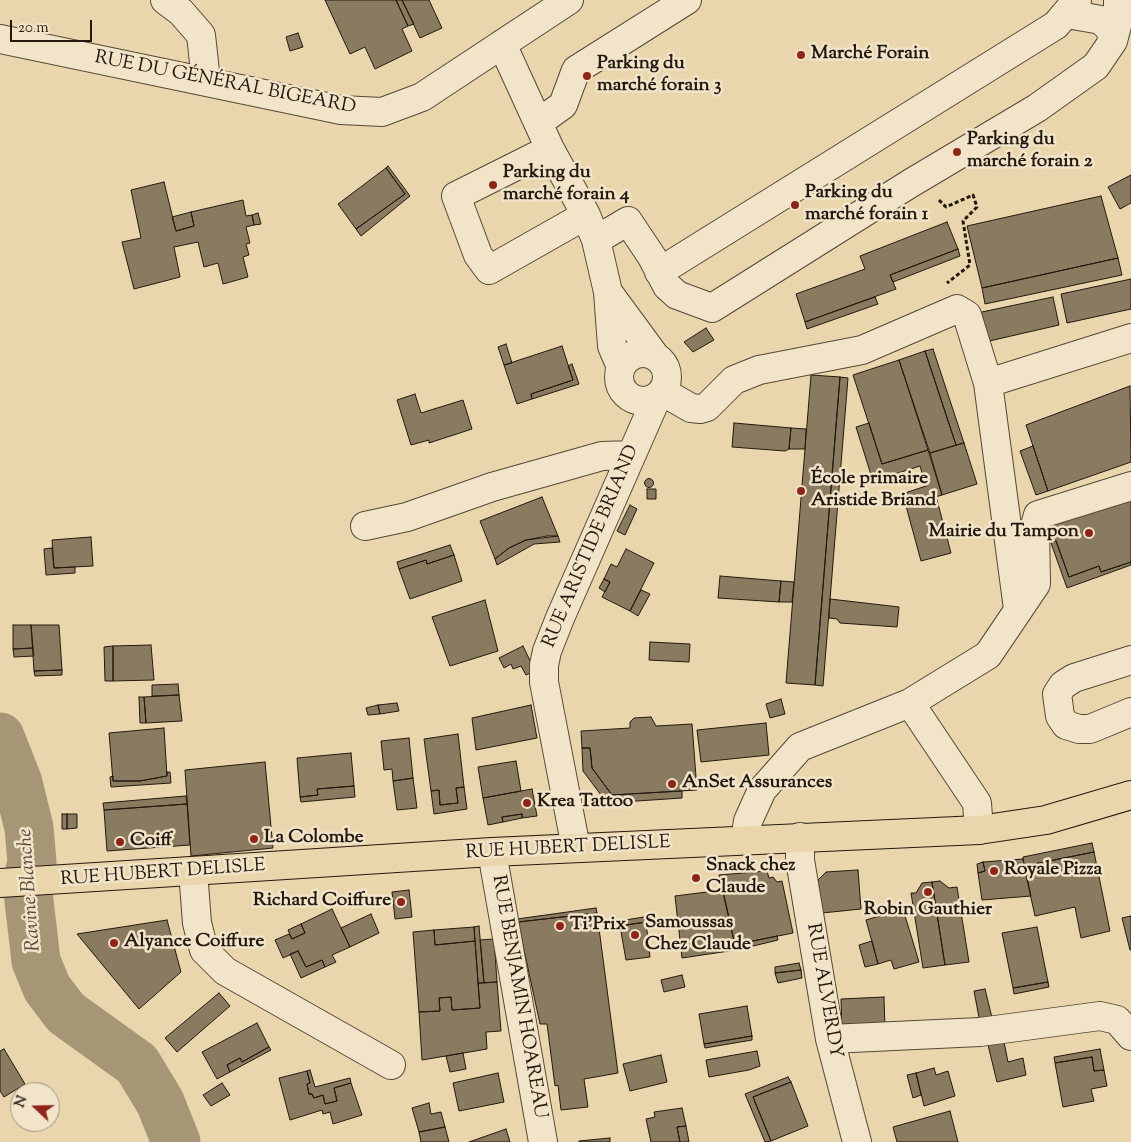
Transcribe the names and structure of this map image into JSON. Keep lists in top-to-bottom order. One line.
{"streets":{"main road":["RUE HUBERT DELISLE"],"street":["RUE DU GÉNÉRAL BIGEARD","RUE ARISTIDE BRIAND","RUE ALVERDY","RUE BENJAMIN HOAREAU"]},"crossings":[["RUE DU GÉNÉRAL BIGEARD","RUE ARISTIDE BRIAND"],["RUE ARISTIDE BRIAND","RUE HUBERT DELISLE"],["RUE HUBERT DELISLE","RUE ALVERDY"],["RUE HUBERT DELISLE","RUE BENJAMIN HOAREAU"]],"water":["Ravine Blanche"],"places":["Marché Forain","Parking du marché forain 3","Parking du marché forain 2","Parking du marché forain 4","Parking du marché forain 1","École primaire Aristide Briand","Mairie du Tampon","AnSet Assurances","Krea Tattoo","La Colombe","Coiff","Royale Pizza","Snack chez Claude","Robin Gauthier","Richard Coiffure","Ti'Prix","Samoussas Chez Claude","Alyance Coiffure"],"scale_bar":"20 m","north":"left"}
